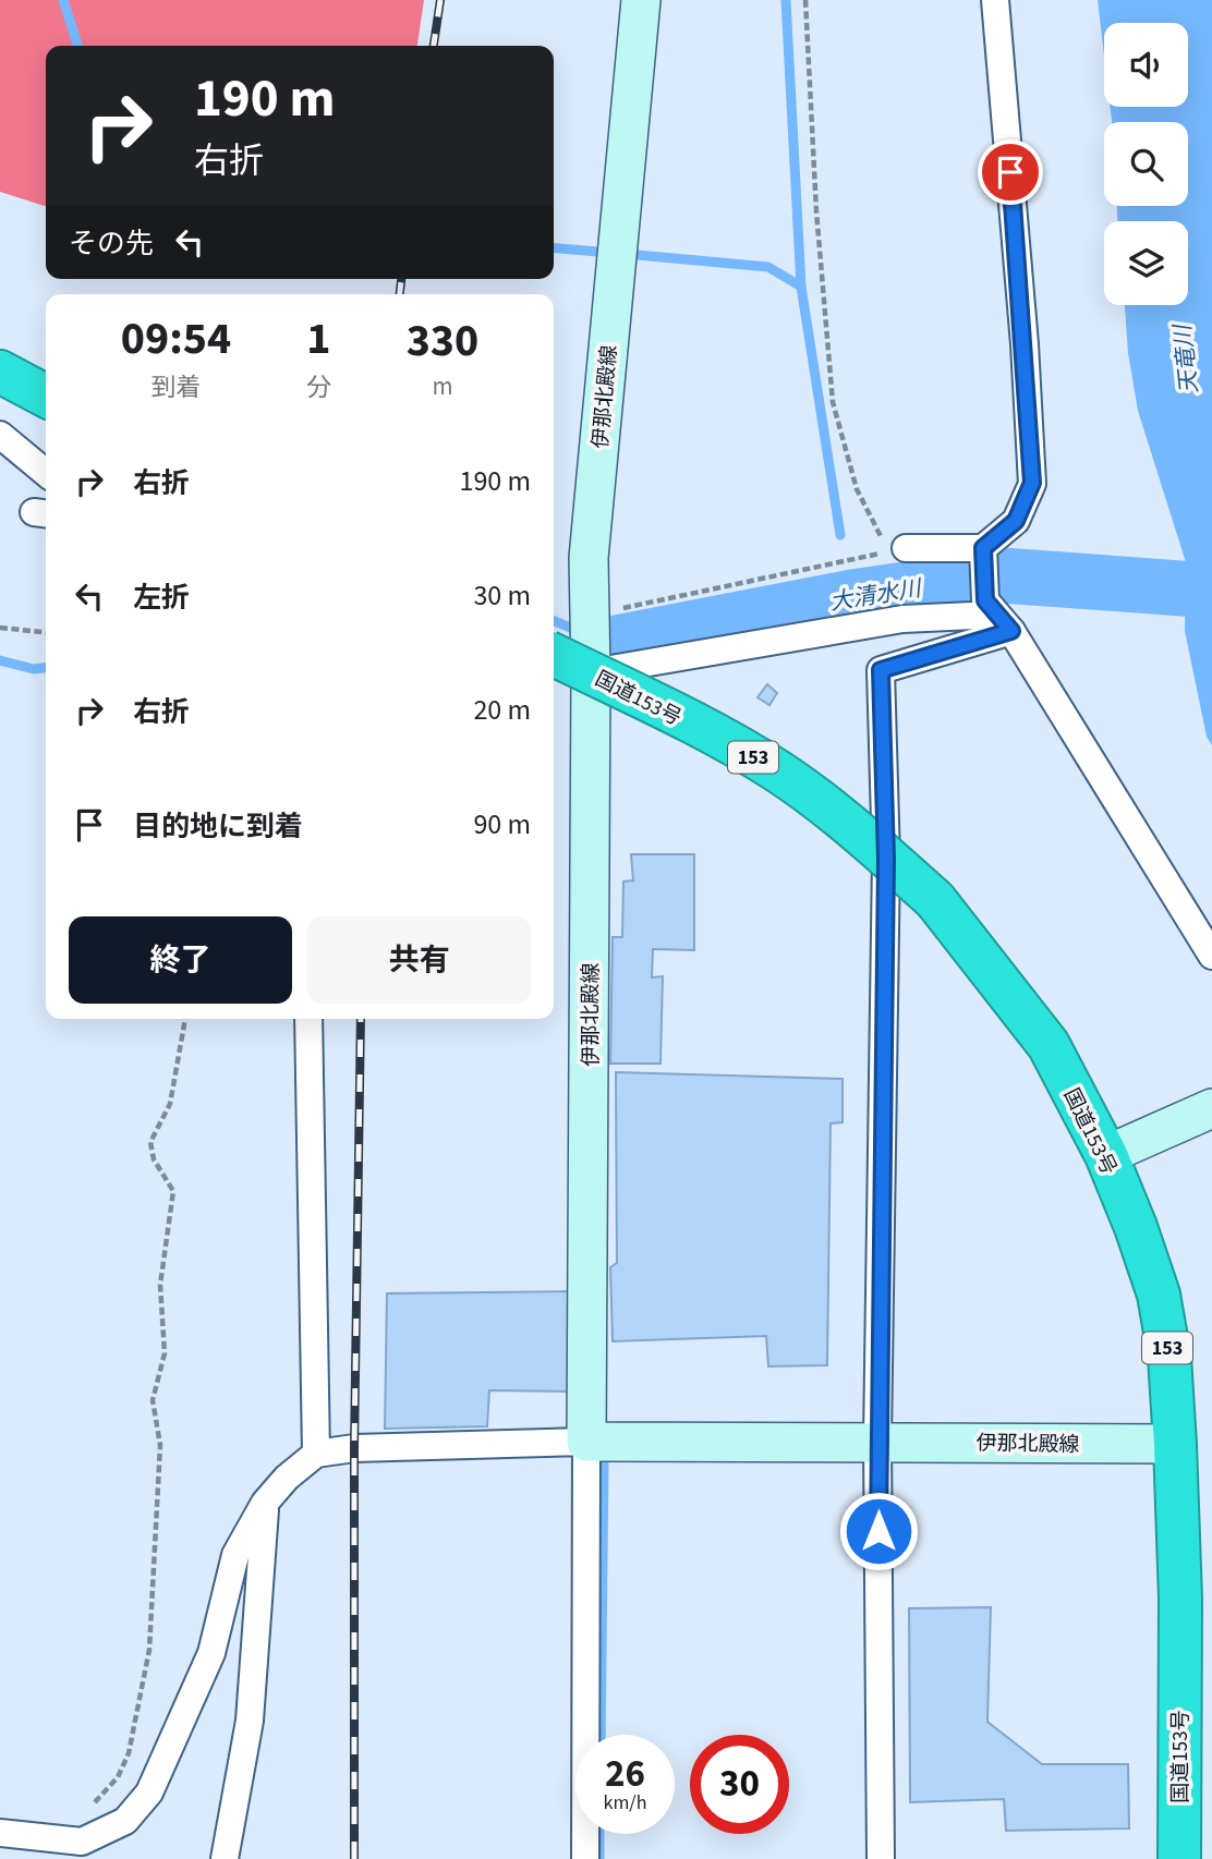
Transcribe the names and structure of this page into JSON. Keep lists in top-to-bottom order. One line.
{"streets":{"highway":["国道153号","153"],"main road":["伊那北殿線"]},"crossings":[["伊那北殿線","国道153号"]],"water":["天竜川","大清水川"],"page":{"turn":["190 m","右折"],"then":"その先","eta":["09:54","到着","1","分","330","m"],"list":[{"name":"右折","value":"190 m"},{"name":"左折","value":"30 m"},{"name":"右折","value":"20 m"},{"name":"目的地に到着","value":"90 m"}],"buttons":["終了","共有"],"speed":"26 km/h","limit":"30"}}
